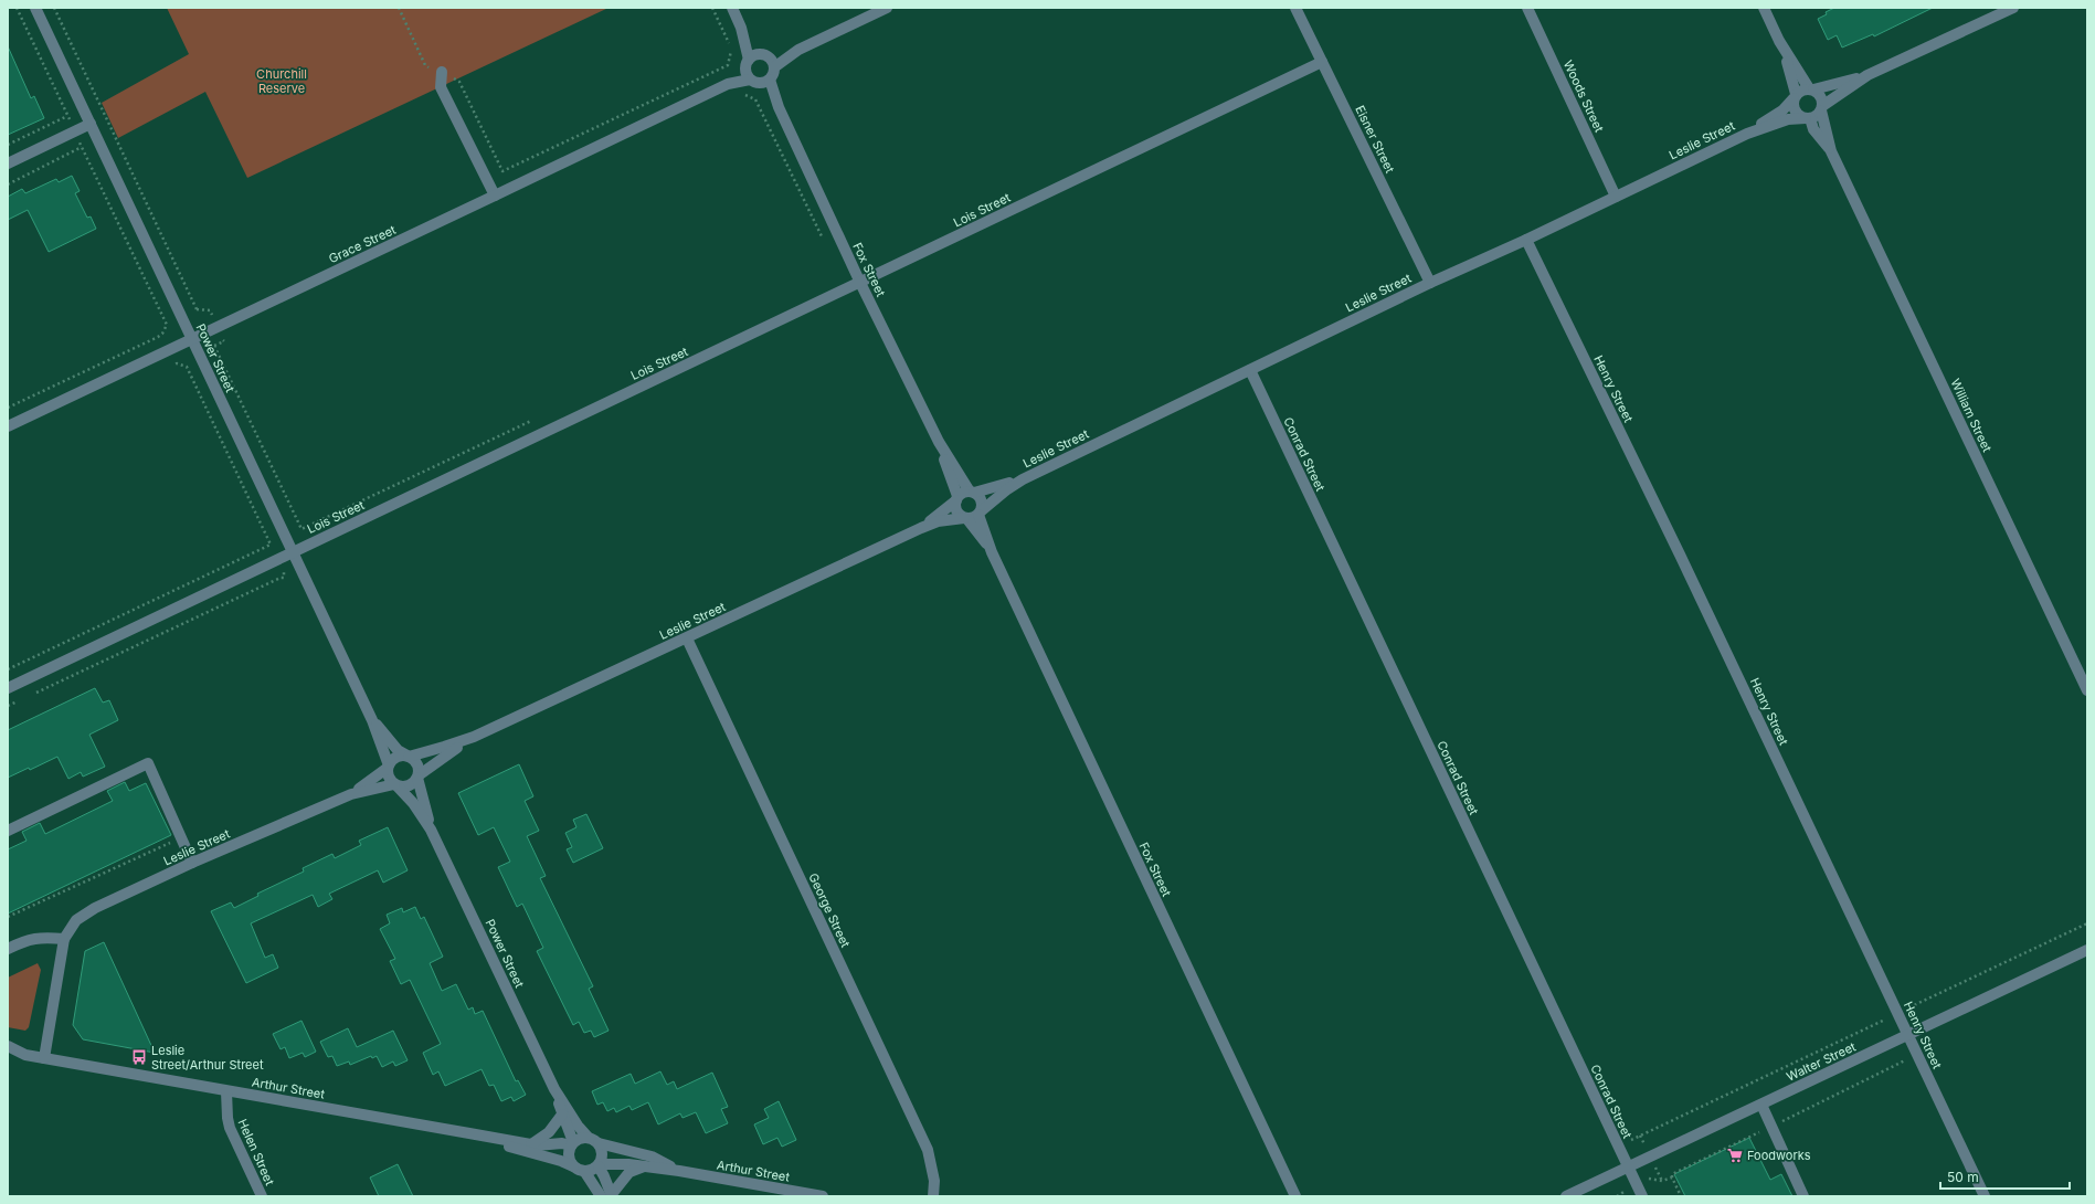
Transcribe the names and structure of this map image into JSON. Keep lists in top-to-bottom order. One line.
{"streets":{"street":["Woods Street","Eisner Street","Leslie Street","Lois Street","Grace Street","Fox Street","Power Street","Henry Street","William Street","Conrad Street","George Street","Walter Street","Arthur Street","Helen Street"]},"crossings":[["Woods Street","Leslie Street"],["Eisner Street","Leslie Street"],["Eisner Street","Lois Street"],["Leslie Street","Fox Street"],["Leslie Street","Power Street"],["Leslie Street","Henry Street"],["Leslie Street","William Street"],["Leslie Street","Conrad Street"],["Leslie Street","George Street"],["Leslie Street","Arthur Street"],["Lois Street","Fox Street"],["Lois Street","Power Street"],["Grace Street","Fox Street"],["Grace Street","Power Street"],["Power Street","Arthur Street"],["Henry Street","Walter Street"],["Conrad Street","Walter Street"],["Arthur Street","Helen Street"]],"parks":["Churchill Reserve"],"places":{"bus stop":["Leslie Street/Arthur Street"],"supermarket":["Foodworks"]},"scale_bar":"50 m"}
